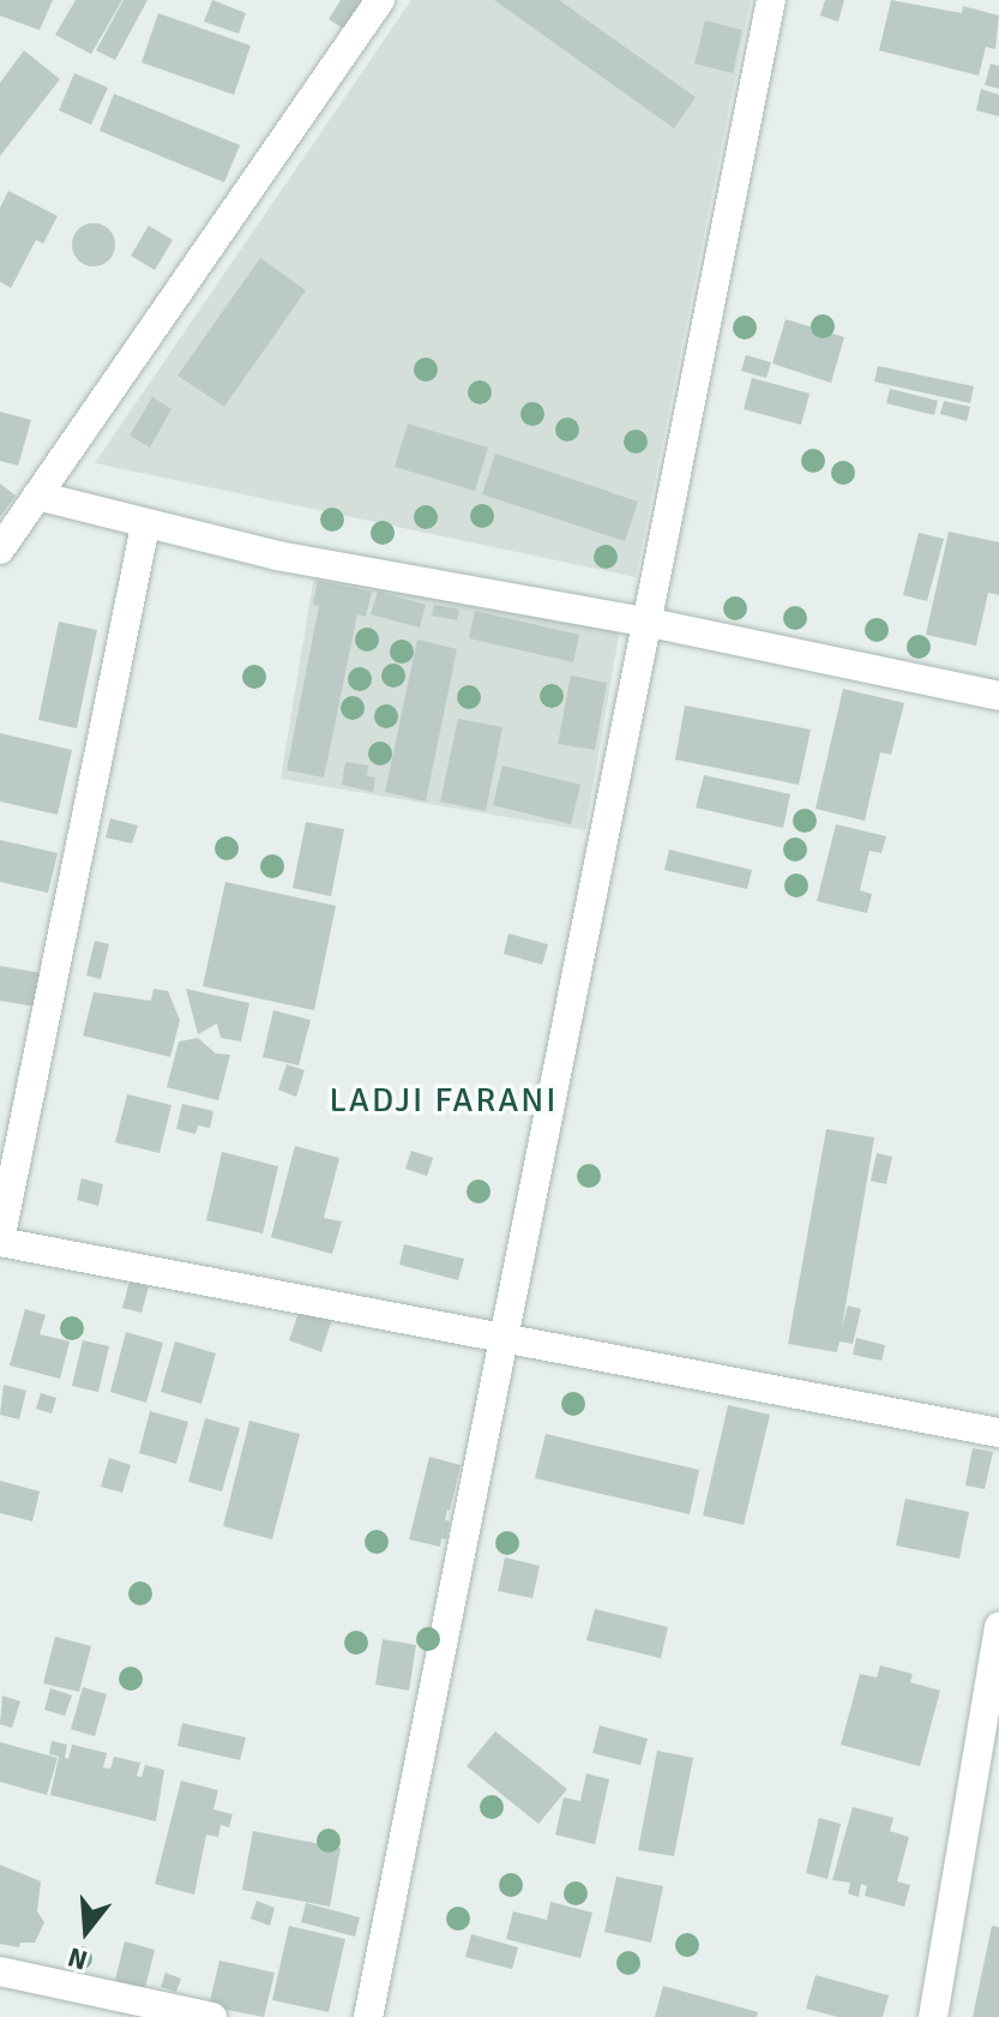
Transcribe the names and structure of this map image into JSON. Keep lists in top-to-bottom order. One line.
{"districts":["LADJI FARANI"],"north":"bottom"}
